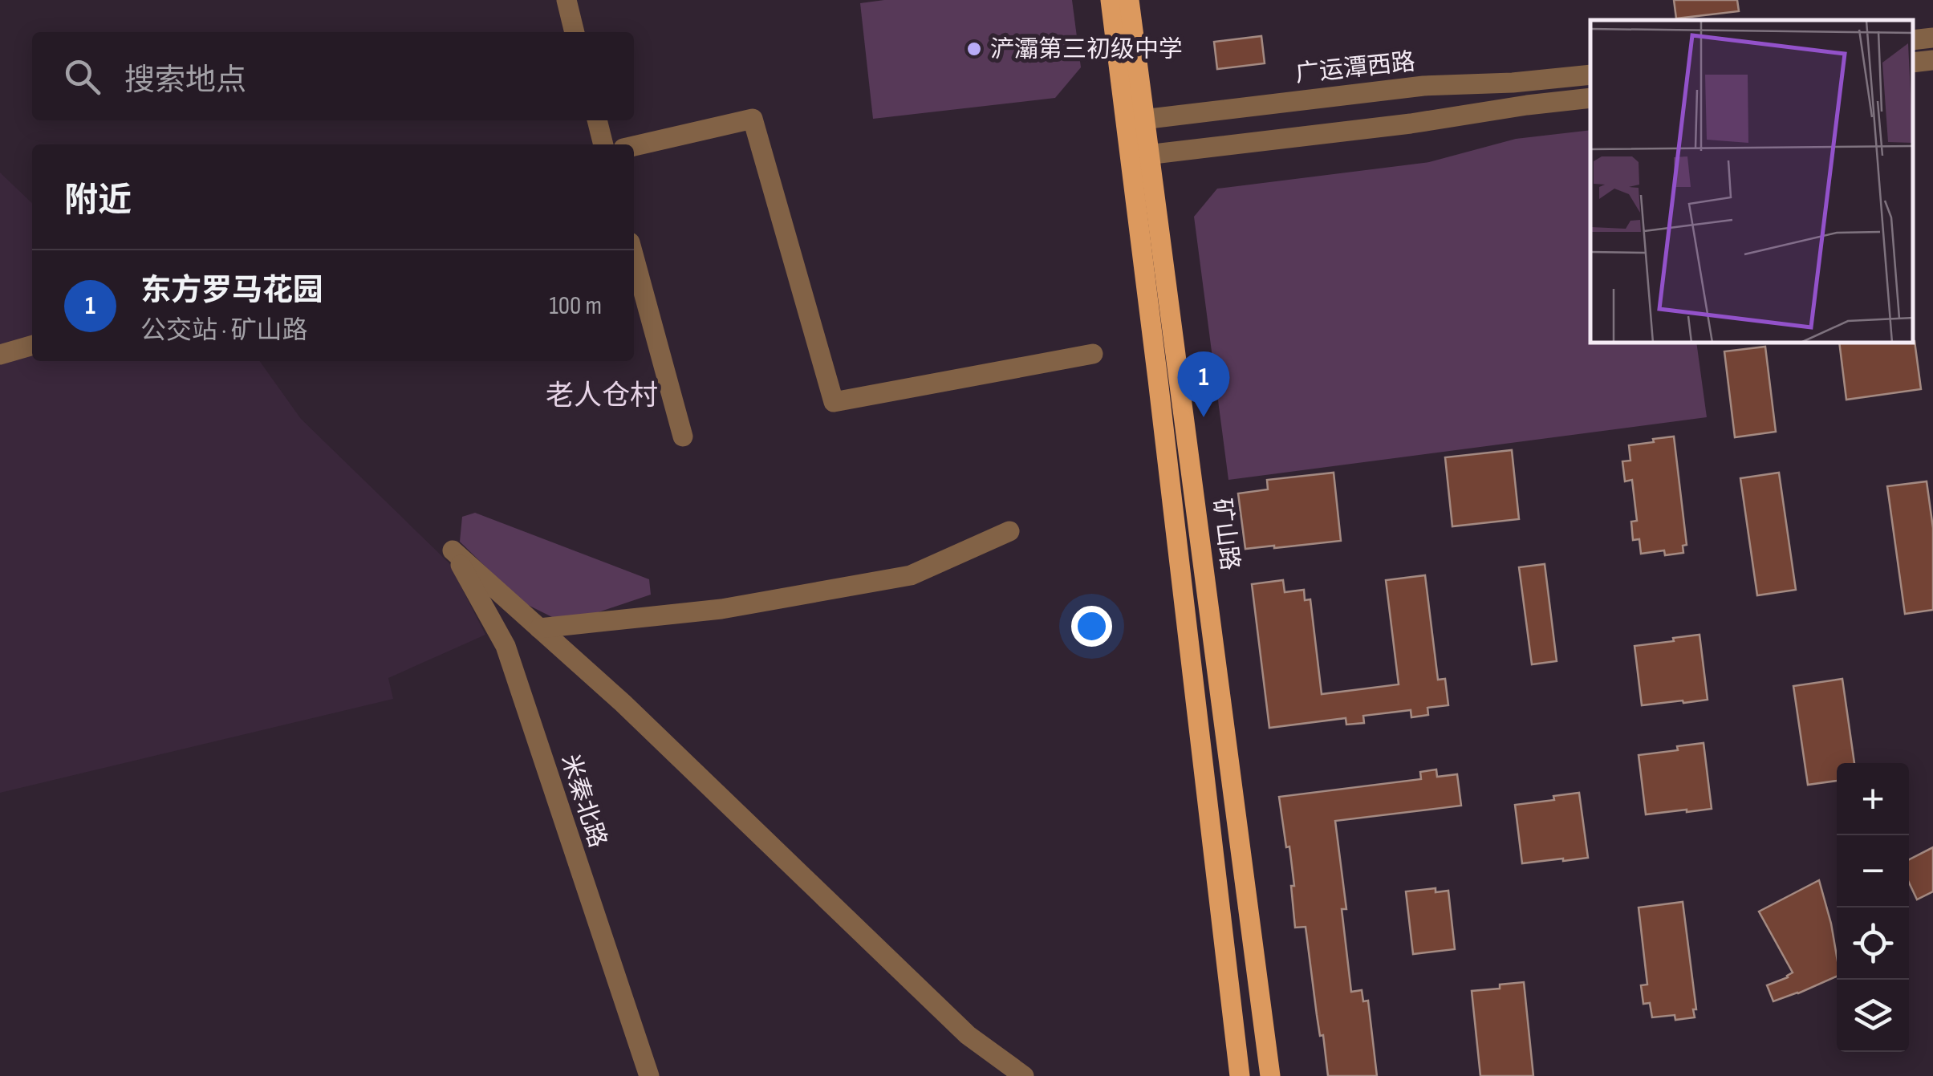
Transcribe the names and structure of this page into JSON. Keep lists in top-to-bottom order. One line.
{"streets":{"main road":["矿山路"],"street":["广运潭西路","米秦北路"]},"crossings":[["广运潭西路","矿山路"]],"districts":["老人仓村"],"places":["浐灞第三初级中学"],"page":{"search":"搜索地点","heading":"附近","list":[{"mark":"1","name":"东方罗马花园","note":"公交站 · 矿山路","value":"100 m"}],"pins":"1","map_buttons":["+","−"]}}
